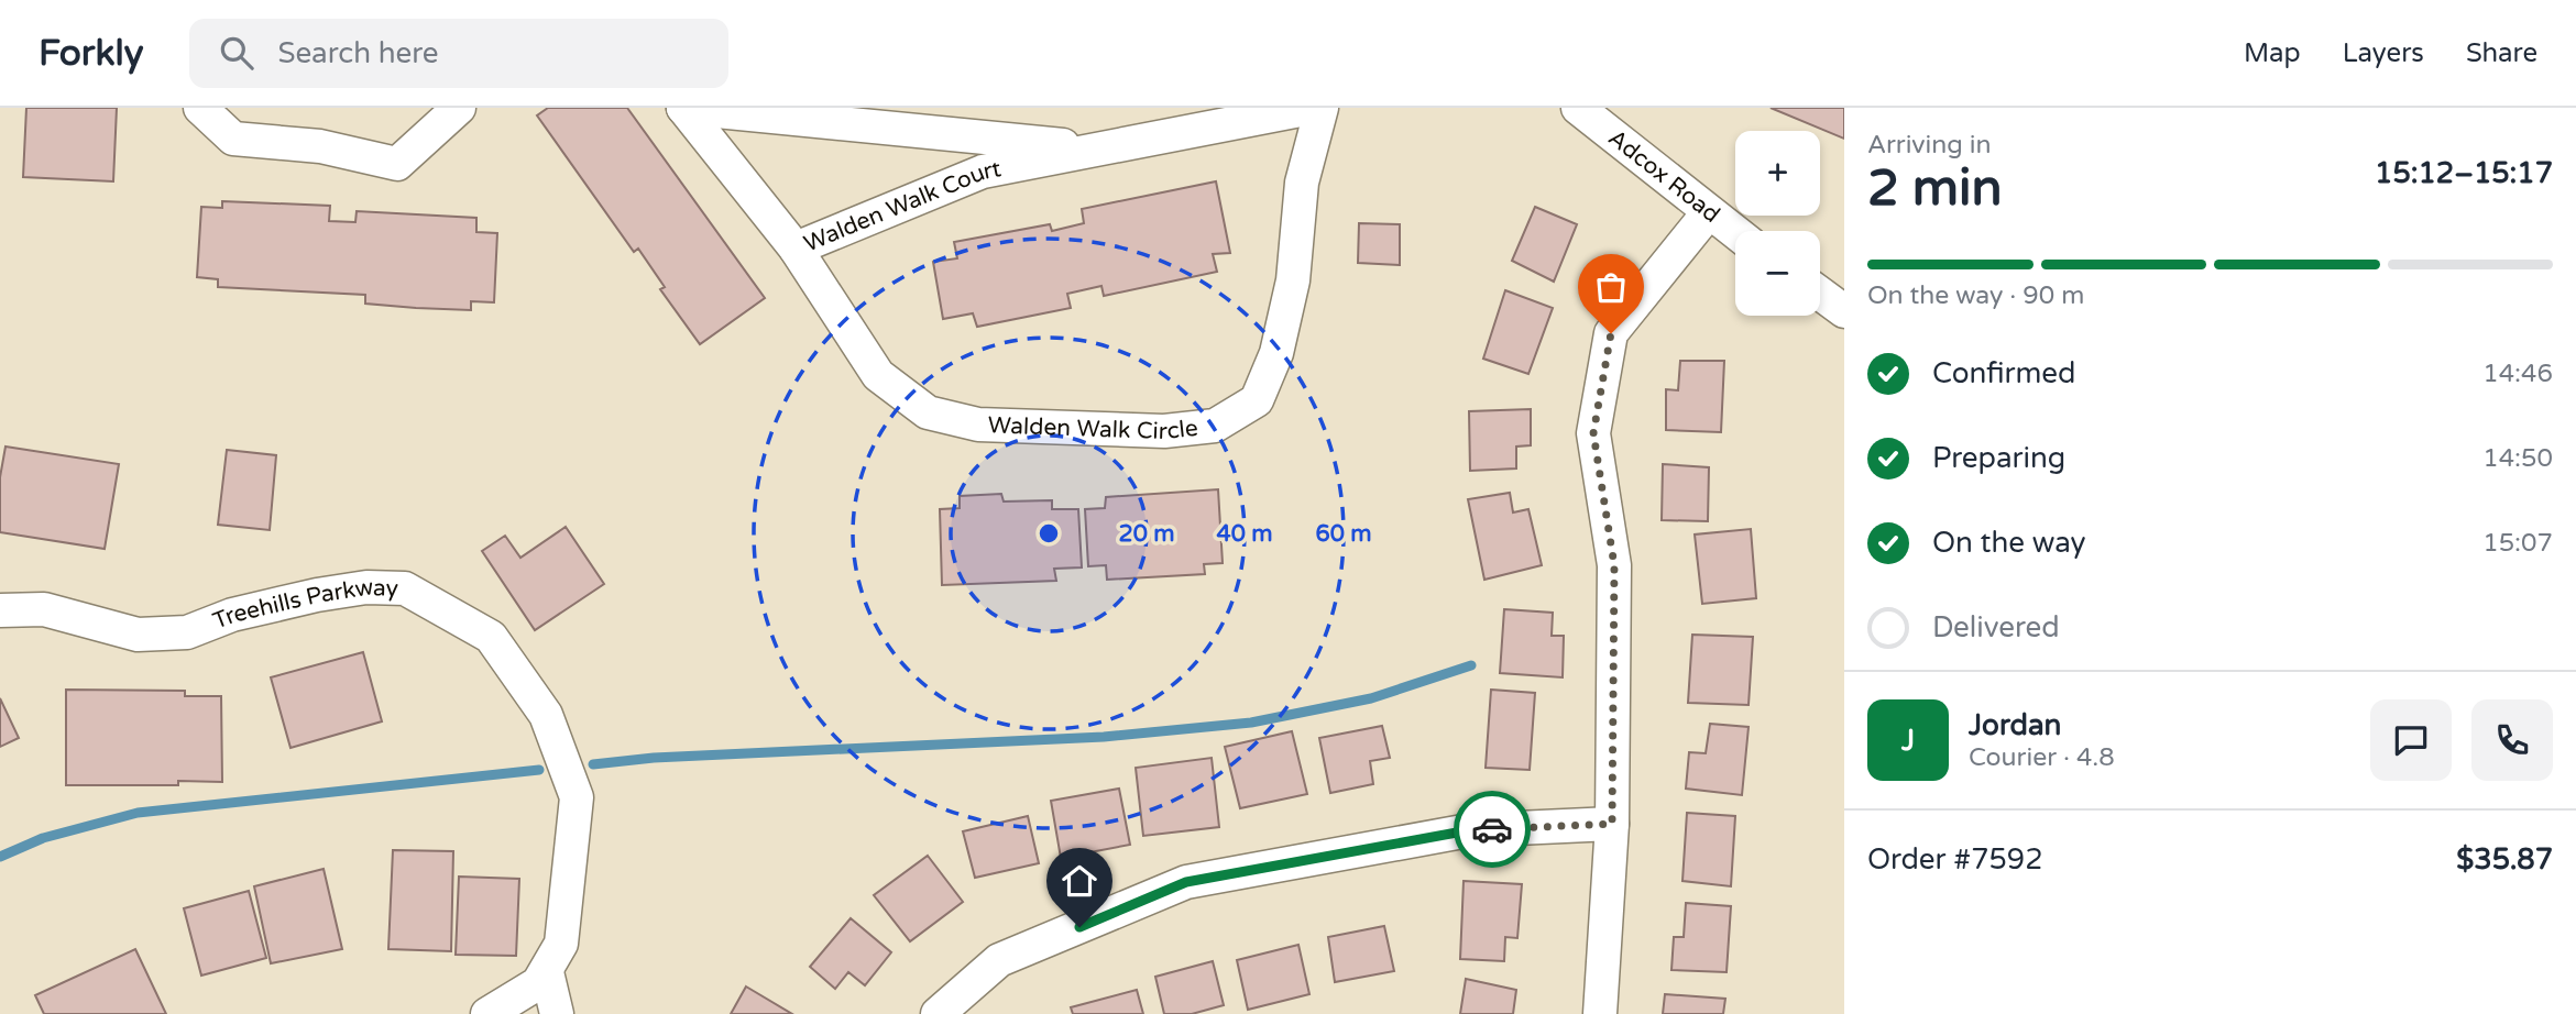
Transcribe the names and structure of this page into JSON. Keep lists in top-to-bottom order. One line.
{"streets":{"street":["Adcox Road","Walden Walk Court","Walden Walk Circle","Treehills Parkway"]},"crossings":[["Walden Walk Court","Walden Walk Circle"]],"page":{"header":"Forkly","search":"Search here","nav":["Map","Layers","Share"],"heading":["2 min","Arriving in","15:12–15:17"],"panel":["Jordan","Courier · 4.8","Order #7592","$35.87"],"map_buttons":["+","−"],"bar":"On the way · 90 m","list":[["Confirmed","14:46"],["Preparing","14:50"],["On the way","15:07"],"Delivered"],"round":"J"},"rings":["20 m","40 m","60 m"]}
